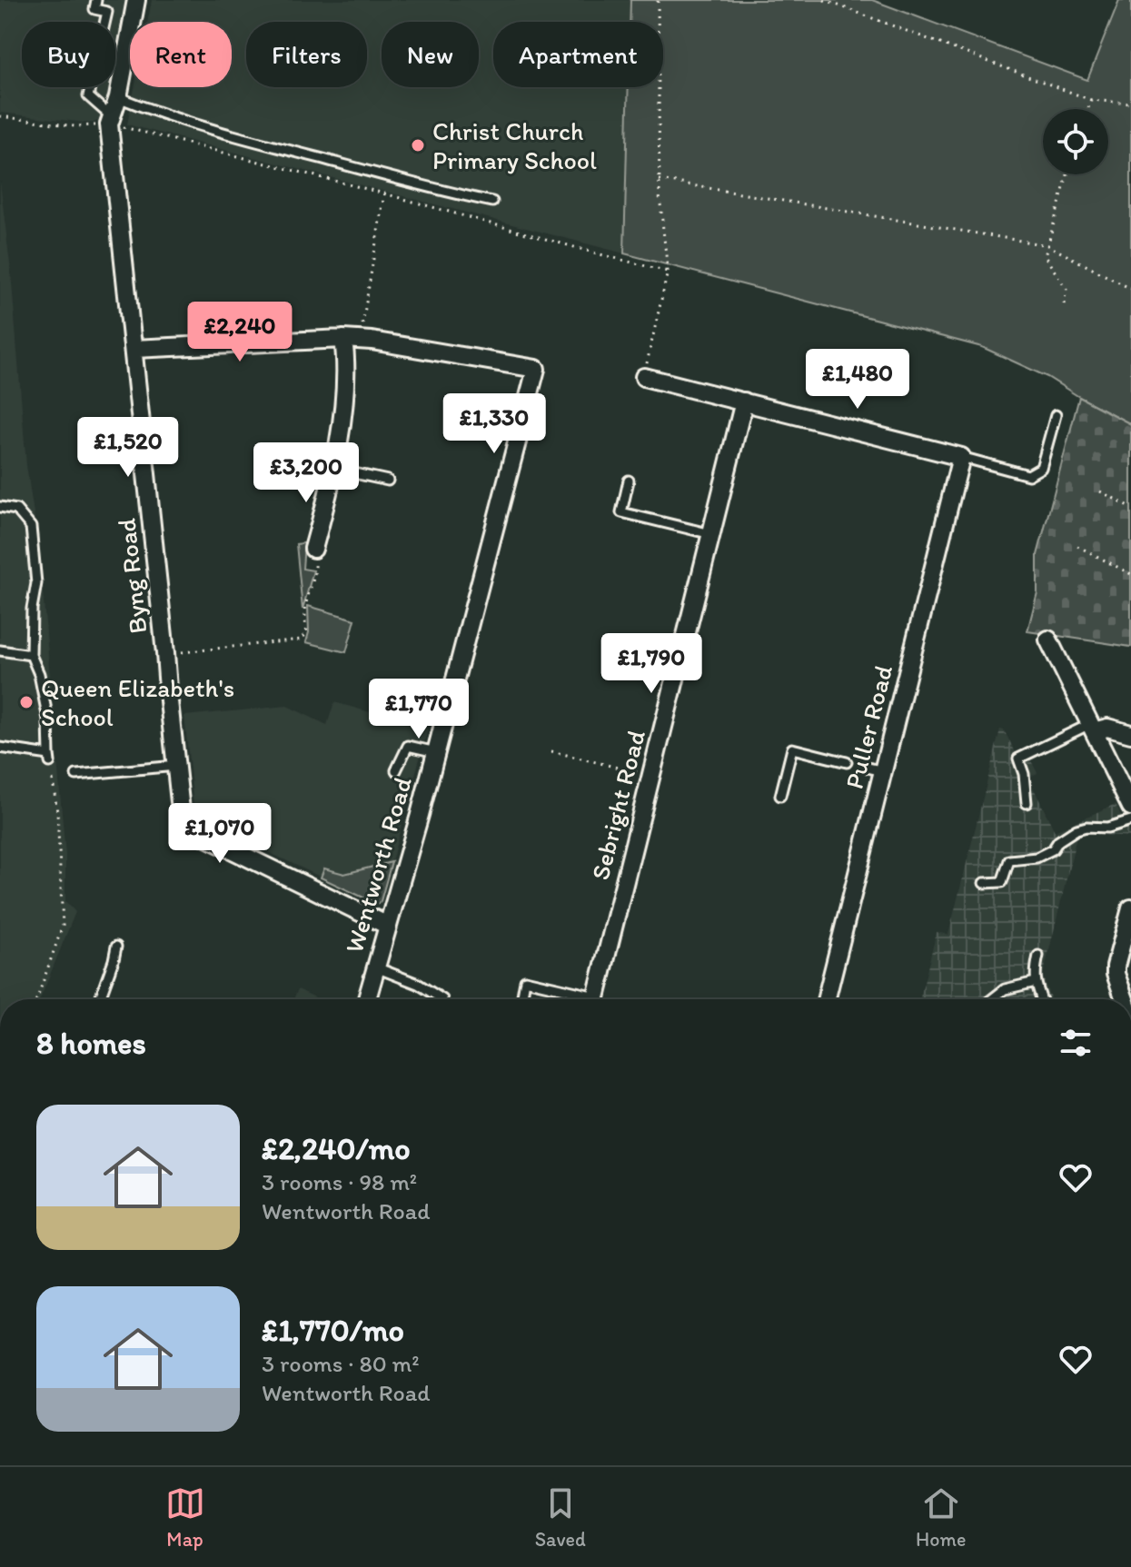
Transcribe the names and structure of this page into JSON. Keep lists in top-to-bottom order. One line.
{"streets":{"street":["Byng Road","Puller Road","Sebright Road","Wentworth Road"]},"crossings":[["Byng Road","Wentworth Road"]],"places":["Christ Church Primary School","Queen Elizabeth's School"],"page":{"chip":["Buy","Rent","Filters","New","Apartment"],"price":["£2,240","£1,480","£1,330","£1,520","£3,200","£1,790","£1,770","£1,070"],"heading":"8 homes","list":[{"name":"£2,240/mo","note":"3 rooms · 98 m² · Wentworth Road"},{"name":"£1,770/mo","note":"3 rooms · 80 m² · Wentworth Road"}],"tabs":["Map","Saved","Home"]}}
